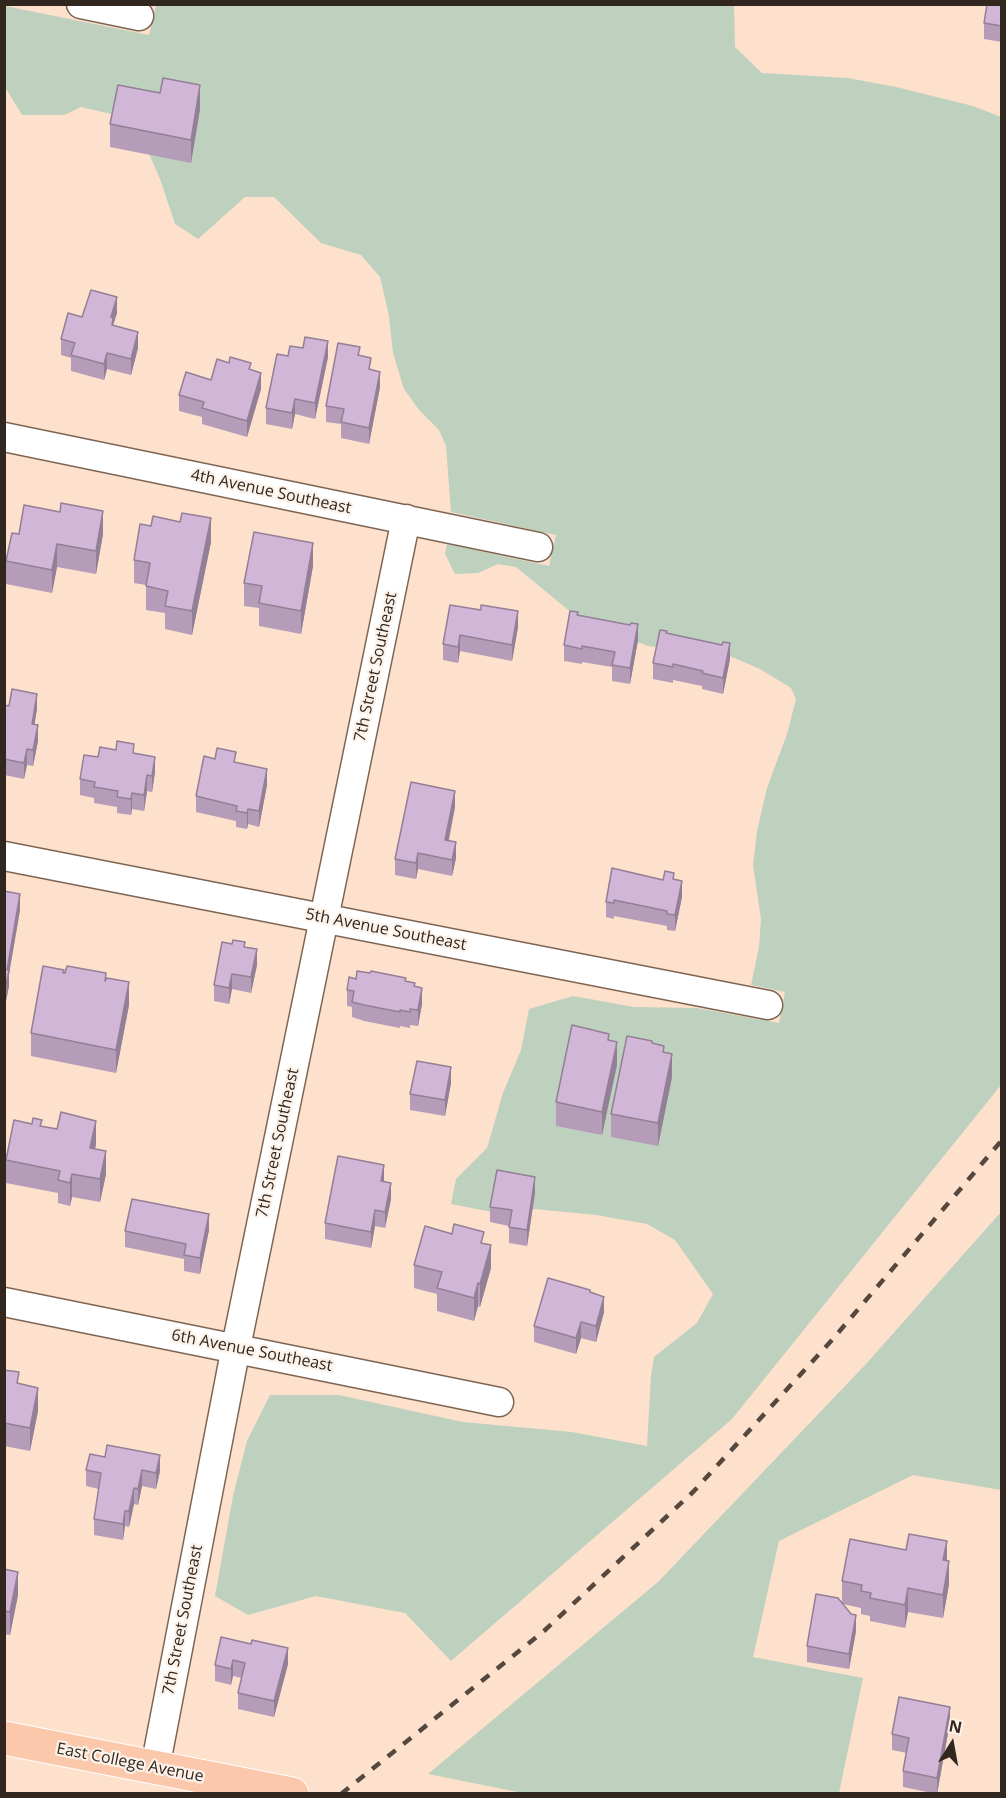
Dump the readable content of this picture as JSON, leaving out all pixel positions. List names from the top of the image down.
{
  "streets": {
    "main road": ["East College Avenue"],
    "street": [
      "4th Avenue Southeast",
      "7th Street Southeast",
      "5th Avenue Southeast",
      "6th Avenue Southeast"
    ]
  },
  "crossings": [
    ["4th Avenue Southeast", "7th Street Southeast"],
    ["7th Street Southeast", "5th Avenue Southeast"],
    ["7th Street Southeast", "6th Avenue Southeast"],
    ["7th Street Southeast", "East College Avenue"]
  ],
  "north": "top"
}
